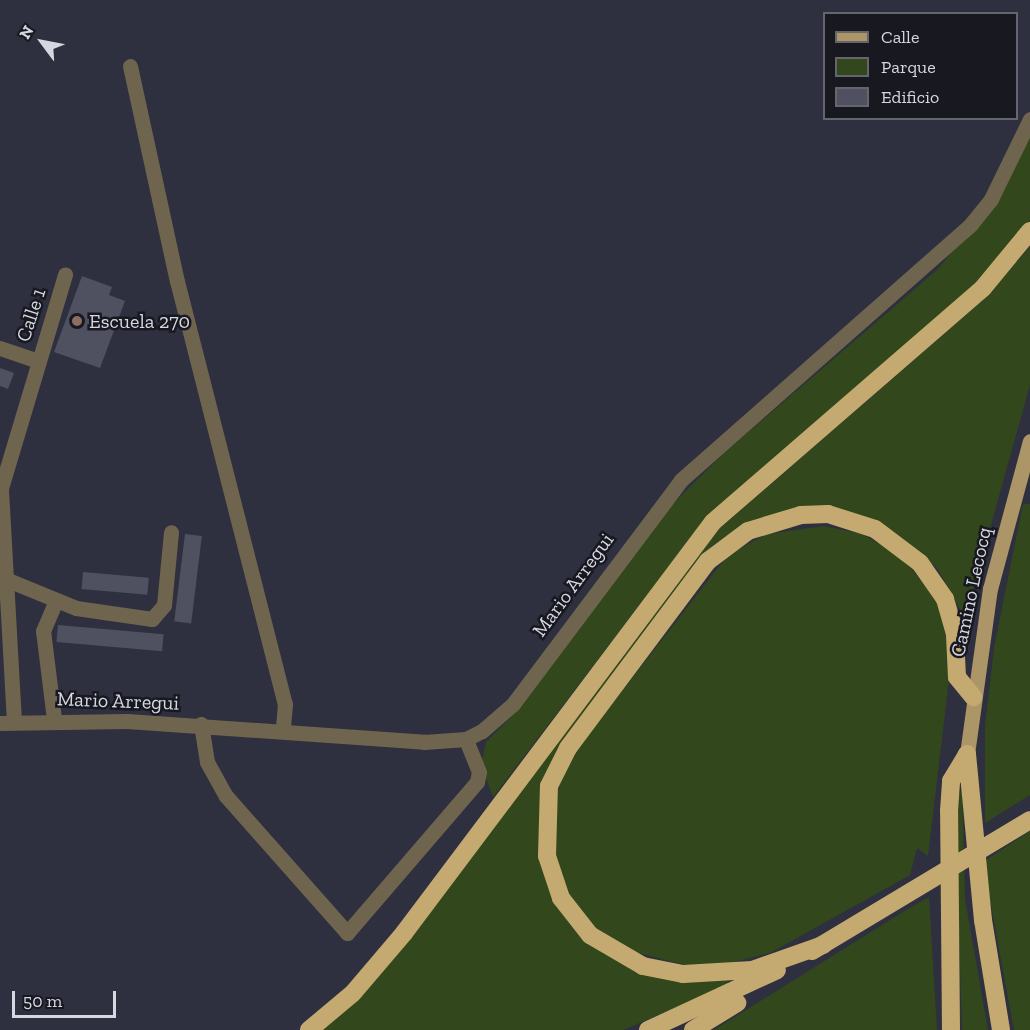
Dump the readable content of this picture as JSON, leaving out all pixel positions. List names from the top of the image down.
{
  "streets": {
    "main road": ["Camino Lecocq"],
    "street": ["Calle 1", "Mario Arregui"]
  },
  "crossings": [
    ["Calle 1", "Mario Arregui"]
  ],
  "places": ["Escuela 270"],
  "legend": ["Calle", "Parque", "Edificio"],
  "scale_bar": "50 m",
  "north": "top left"
}
